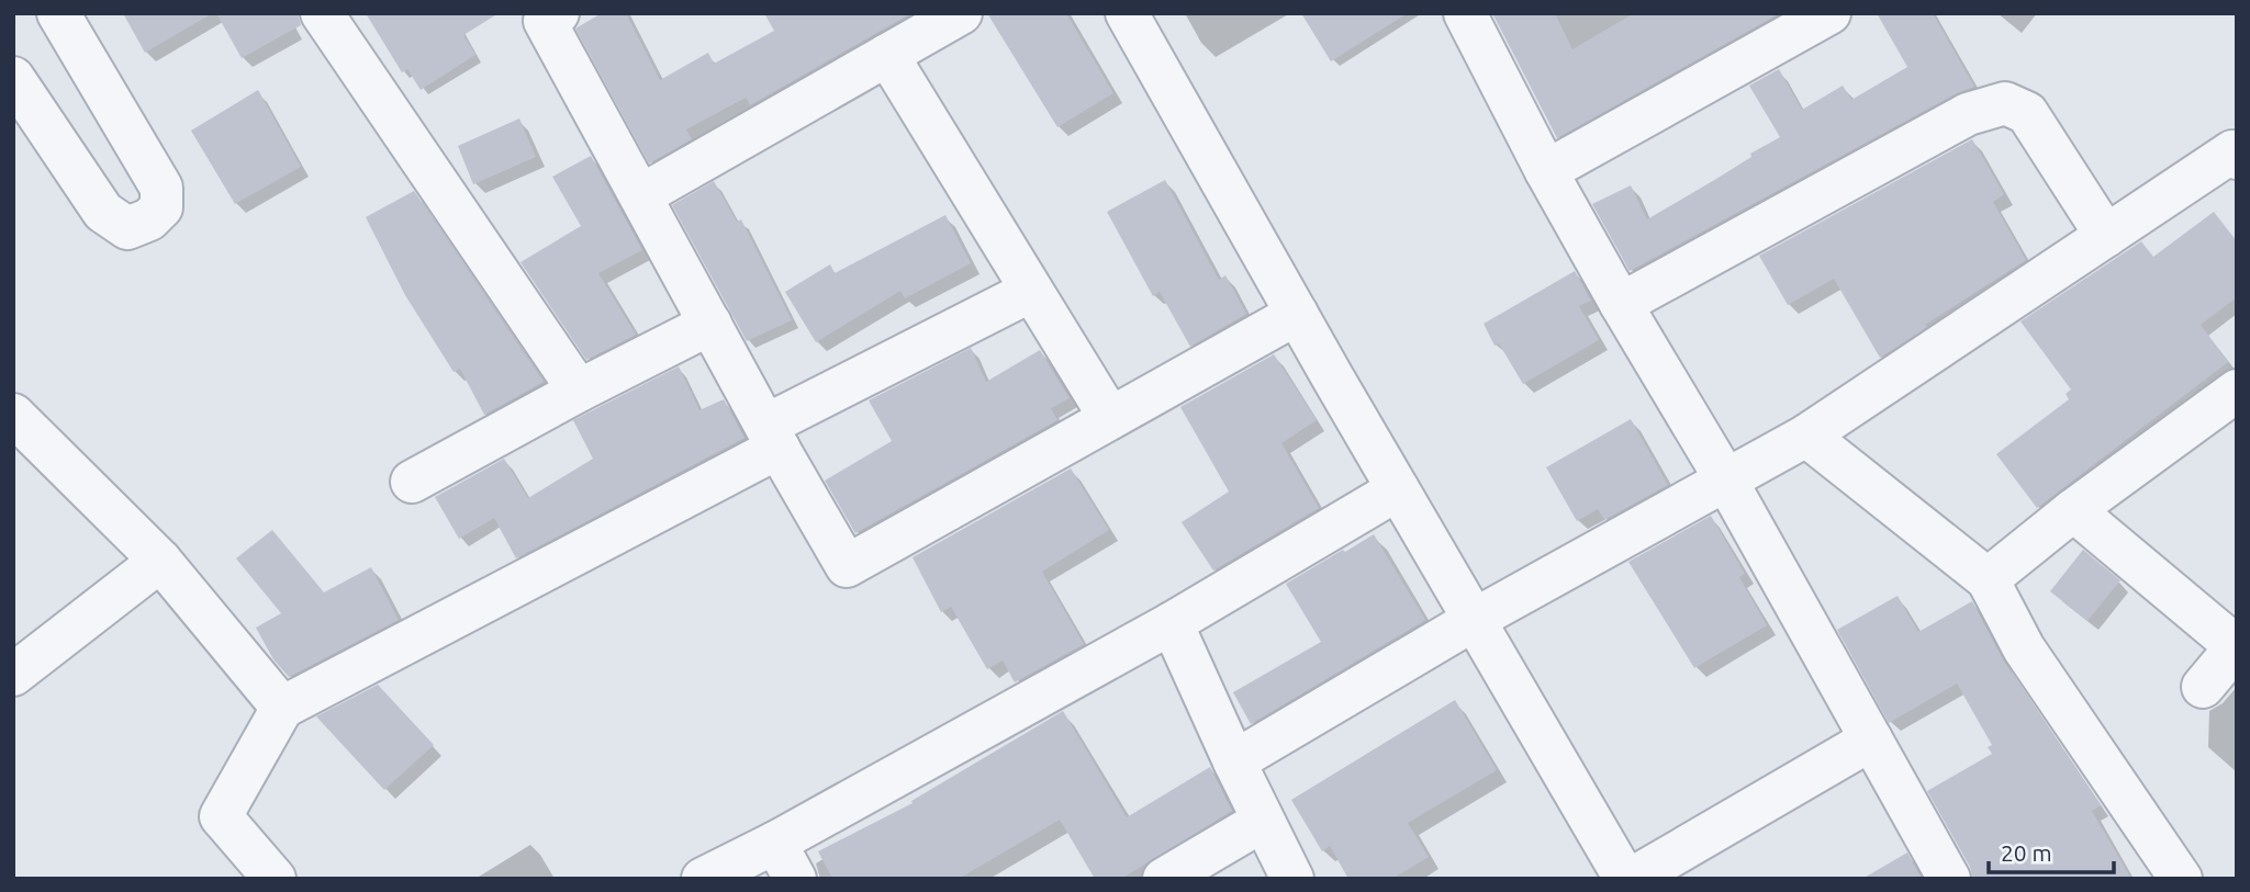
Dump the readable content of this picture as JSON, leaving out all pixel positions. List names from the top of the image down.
{
  "scale_bar": "20 m"
}
